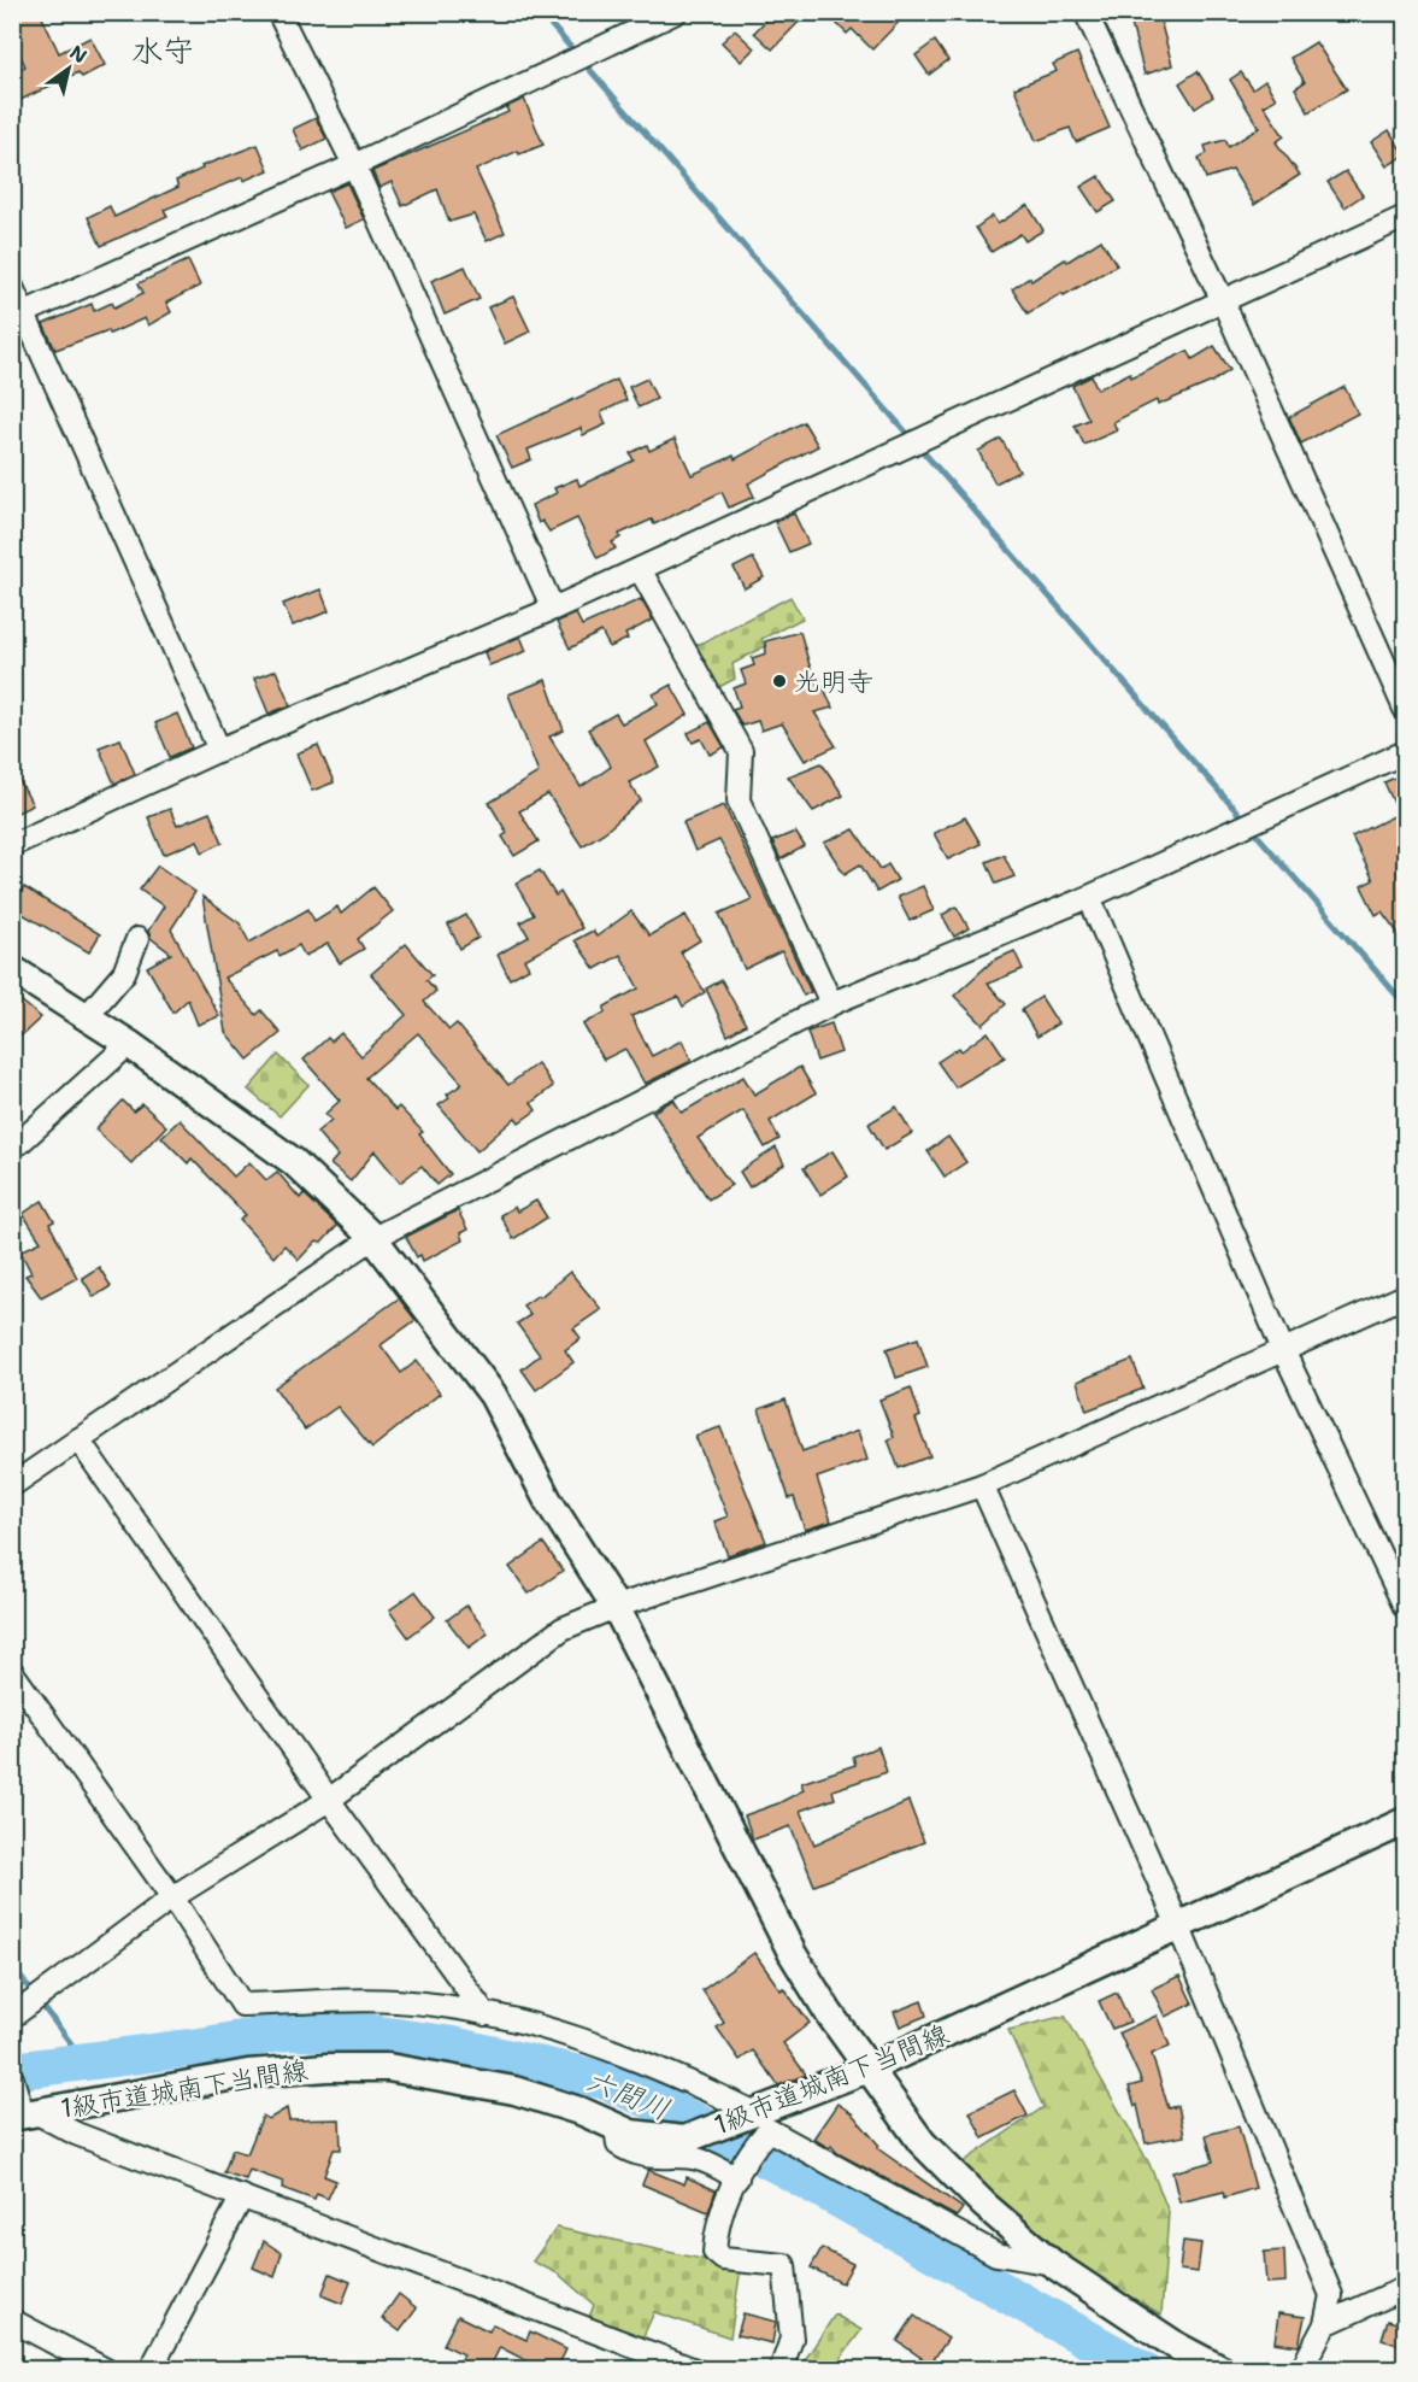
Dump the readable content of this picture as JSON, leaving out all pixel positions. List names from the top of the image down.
{
  "streets": {
    "street": ["1級市道城南下当間線"]
  },
  "districts": ["水守"],
  "water": ["六間川"],
  "places": ["光明寺"],
  "north": "top right"
}
